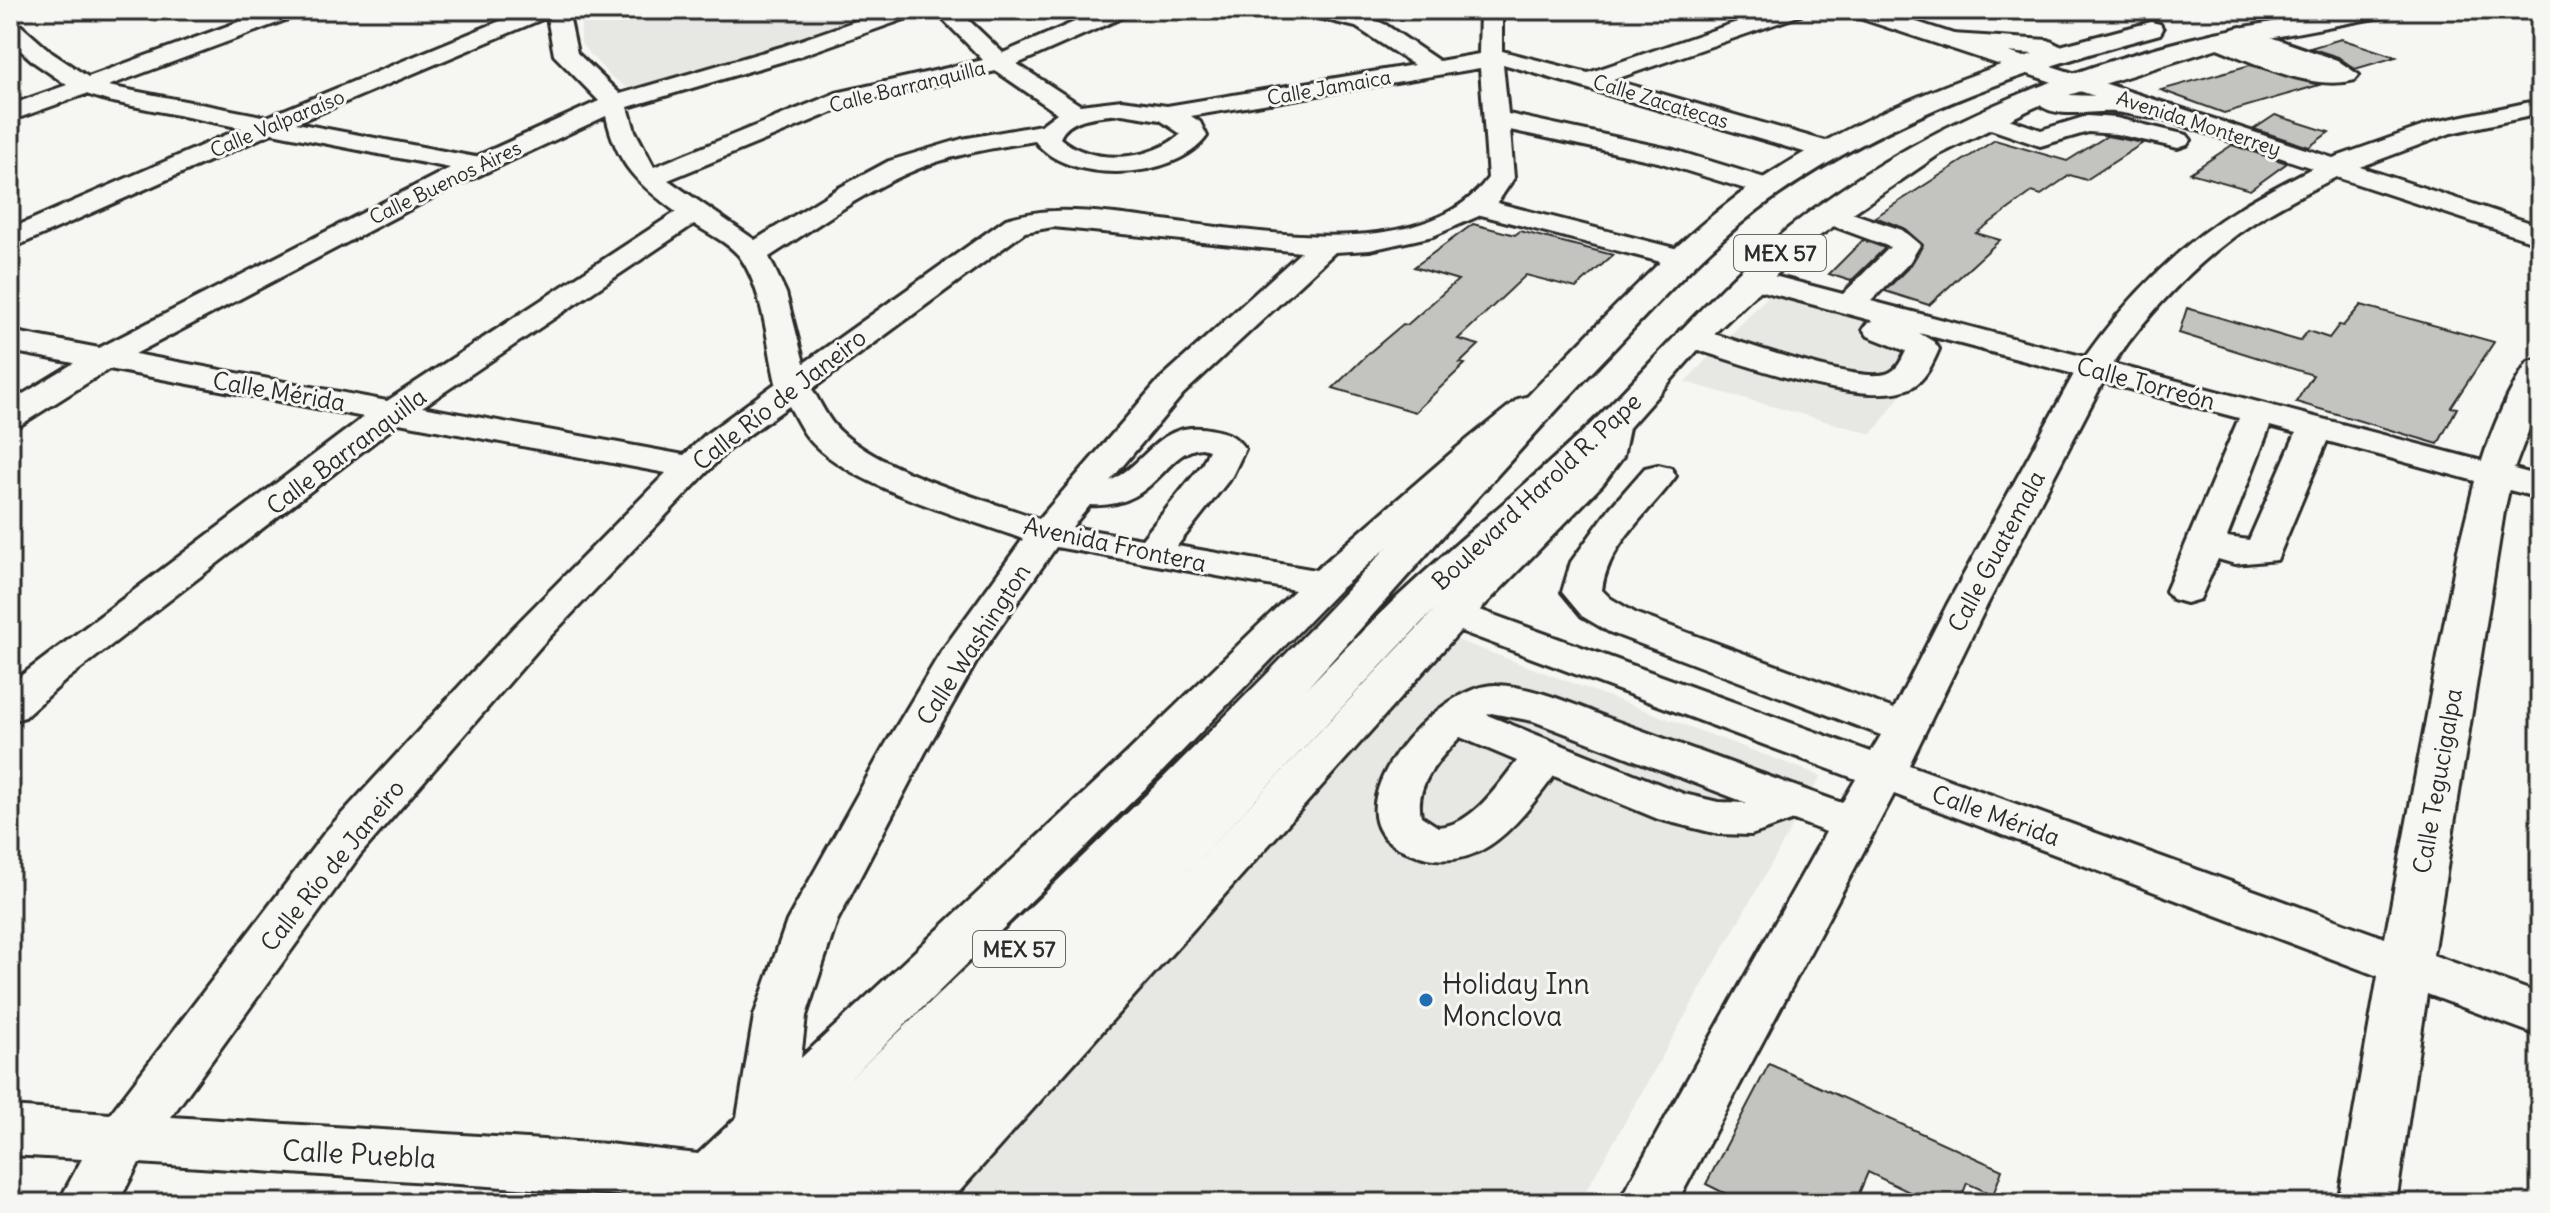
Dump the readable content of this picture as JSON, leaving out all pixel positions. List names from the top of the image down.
{
  "streets": {
    "highway": ["MEX 57", "Boulevard Harold R. Pape"],
    "street": [
      "Calle Barranquilla",
      "Calle Jamaica",
      "Calle Zacatecas",
      "Calle Valparaíso",
      "Avenida Monterrey",
      "Calle Buenos Aires",
      "Calle Torreón",
      "Calle Mérida",
      "Calle Río de Janeiro",
      "Avenida Frontera",
      "Calle Guatemala",
      "Calle Washington",
      "Calle Tegucigalpa",
      "Calle Puebla"
    ]
  },
  "crossings": [
    ["Calle Barranquilla", "Calle Mérida"],
    ["Calle Barranquilla", "Avenida Frontera"],
    ["Calle Jamaica", "Calle Zacatecas"],
    ["Calle Jamaica", "Calle Río de Janeiro"],
    ["Calle Zacatecas", "Calle Río de Janeiro"],
    ["Calle Zacatecas", "Boulevard Harold R. Pape"],
    ["Avenida Monterrey", "Boulevard Harold R. Pape"],
    ["Avenida Monterrey", "Calle Guatemala"],
    ["Calle Buenos Aires", "Calle Mérida"],
    ["Calle Buenos Aires", "Avenida Frontera"],
    ["Calle Torreón", "Boulevard Harold R. Pape"],
    ["Calle Torreón", "Calle Guatemala"],
    ["Calle Torreón", "Calle Tegucigalpa"],
    ["Calle Mérida", "Calle Río de Janeiro"],
    ["Calle Mérida", "Calle Guatemala"],
    ["Calle Mérida", "Calle Tegucigalpa"],
    ["Calle Río de Janeiro", "Avenida Frontera"],
    ["Calle Río de Janeiro", "Calle Washington"],
    ["Calle Río de Janeiro", "Calle Puebla"],
    ["Avenida Frontera", "Calle Washington"]
  ],
  "places": ["Holiday Inn Monclova"]
}
